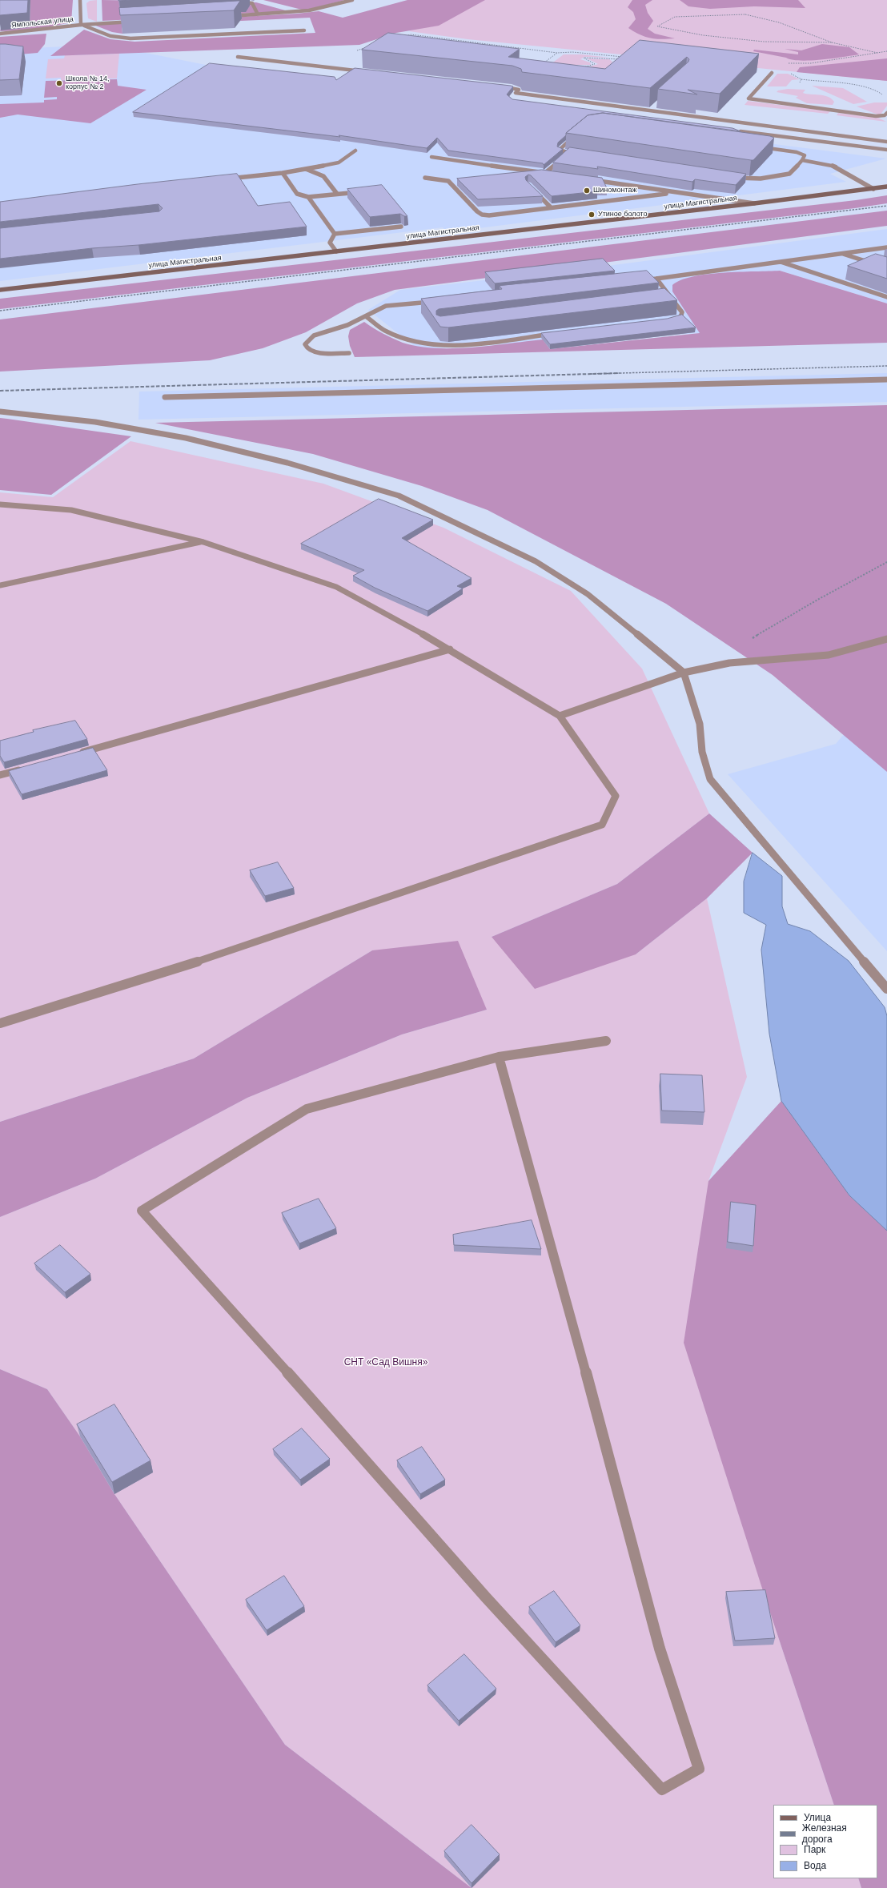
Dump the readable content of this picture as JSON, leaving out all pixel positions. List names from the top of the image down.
{
  "streets": {
    "main road": ["улица Магистральная"],
    "street": ["Ямпольская улица"]
  },
  "parks": ["СНТ «Сад Вишня»"],
  "places": ["Школа № 14, корпус № 2", "Шиномонтаж", "Утиное болото"],
  "legend": [
    "Улица",
    "Железная дорога",
    "Парк",
    "Вода"
  ]
}
